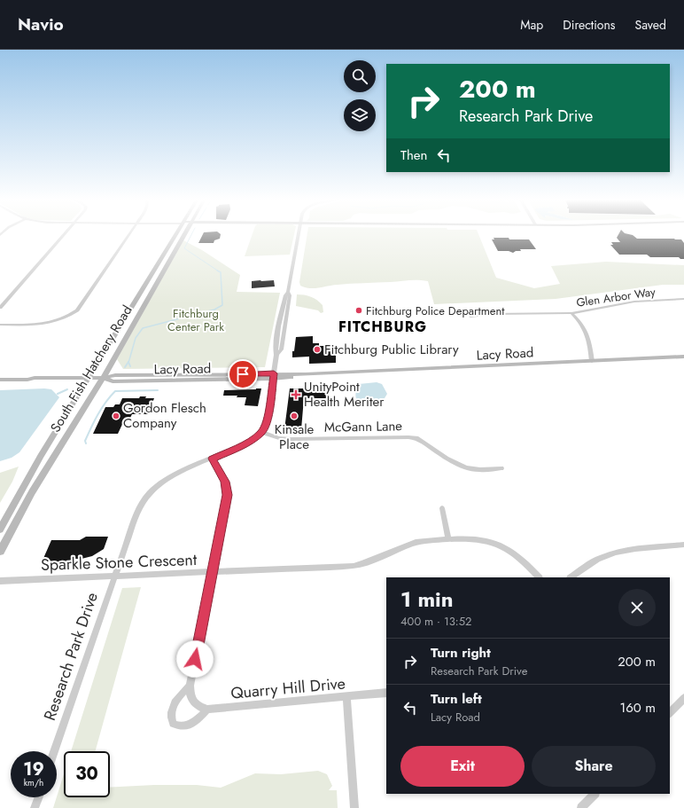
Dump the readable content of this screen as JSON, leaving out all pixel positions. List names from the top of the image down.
{
  "streets": {
    "main road": ["Lacy Road", "South Fish Hatchery Road"],
    "street": [
      "Glen Arbor Way",
      "McGann Lane",
      "Sparkle Stone Crescent",
      "Research Park Drive",
      "Quarry Hill Drive"
    ]
  },
  "crossings": [
    ["Glen Arbor Way", "Lacy Road"],
    ["Lacy Road", "South Fish Hatchery Road"],
    ["McGann Lane", "Research Park Drive"],
    ["Sparkle Stone Crescent", "Research Park Drive"]
  ],
  "districts": ["FITCHBURG"],
  "parks": ["Fitchburg Center Park"],
  "places": {
    "other": [
      "Fitchburg Police Department",
      "Fitchburg Public Library",
      "Gordon Flesch Company",
      "Kinsale Place"
    ],
    "health": ["UnityPoint Health Meriter"]
  },
  "page": {
    "header": "Navio",
    "nav": ["Map", "Directions", "Saved"],
    "turn": ["200 m", "Research Park Drive"],
    "then": "Then",
    "heading": ["1 min", "400 m · 13:52"],
    "list": [
      {
        "name": "Turn right",
        "note": "Research Park Drive",
        "value": "200 m"
      },
      {
        "name": "Turn left",
        "note": "Lacy Road",
        "value": "160 m"
      }
    ],
    "buttons": ["Exit", "Share"],
    "speed": "19 km/h",
    "limit": "30"
  }
}
